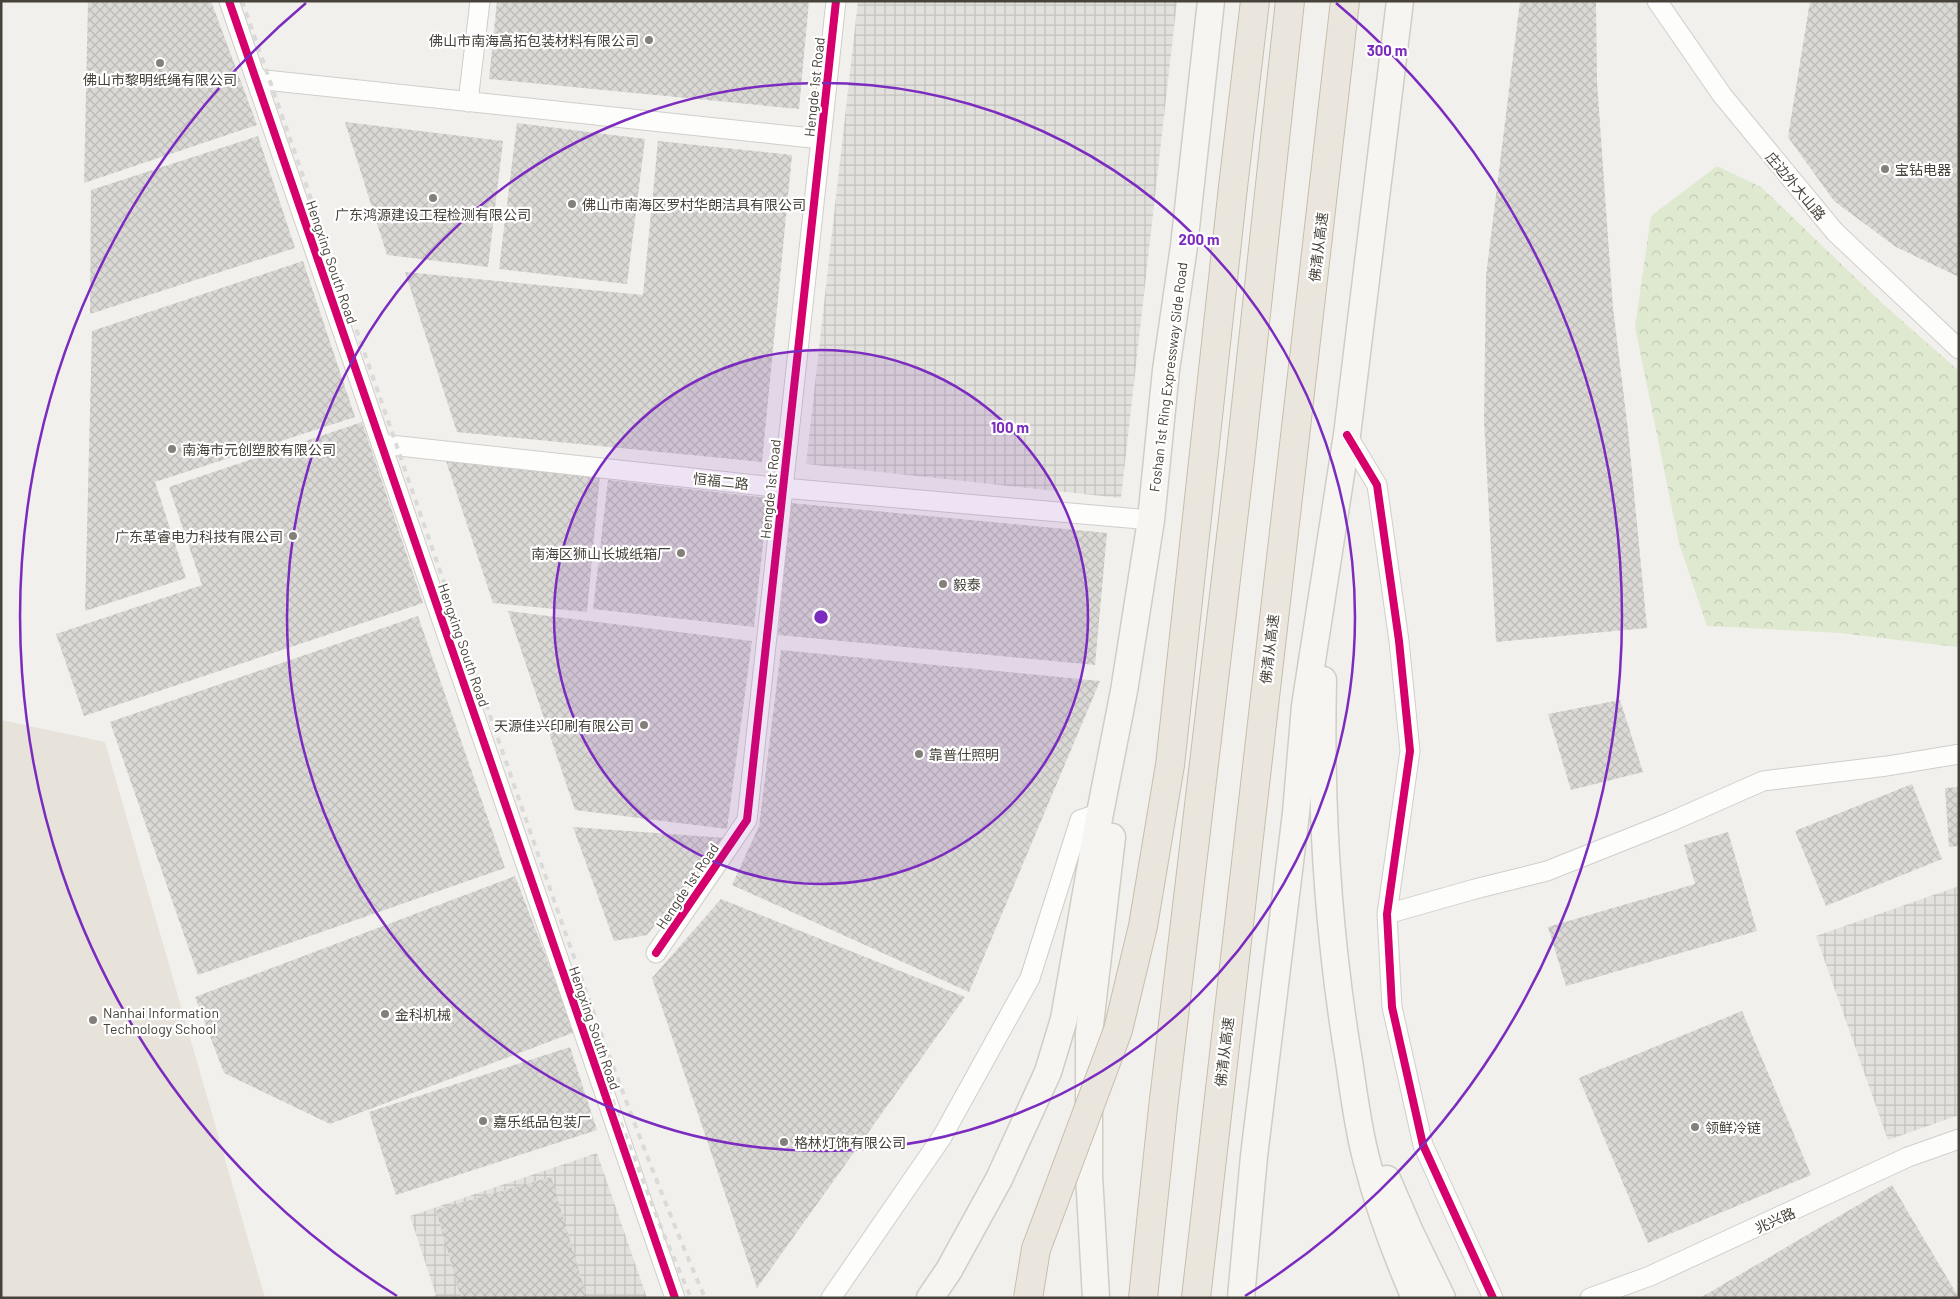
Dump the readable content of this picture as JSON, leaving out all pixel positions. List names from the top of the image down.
{
  "streets": {
    "highway": ["佛清从高速"],
    "main road": ["Foshan 1st Ring Expressway Side Road"],
    "street": [
      "Hengde 1st Road",
      "庄边外大山路",
      "Hengxing South Road",
      "恒福二路",
      "兆兴路"
    ]
  },
  "crossings": [
    ["Hengde 1st Road", "恒福二路"],
    ["Hengxing South Road", "恒福二路"],
    ["Foshan 1st Ring Expressway Side Road", "恒福二路"]
  ],
  "places": [
    "佛山市南海高拓包装材料有限公司",
    "佛山市黎明纸绳有限公司",
    "宝钻电器",
    "广东鸿源建设工程检测有限公司",
    "佛山市南海区罗村华朗洁具有限公司",
    "南海市元创塑胶有限公司",
    "广东革睿电力科技有限公司",
    "南海区狮山长城纸箱厂",
    "毅泰",
    "天源佳兴印刷有限公司",
    "靠普仕照明",
    "金科机械",
    "Nanhai Information Technology School",
    "嘉乐纸品包装厂",
    "领鲜冷链",
    "格林灯饰有限公司"
  ],
  "rings": ["300 m", "200 m", "100 m"]
}
